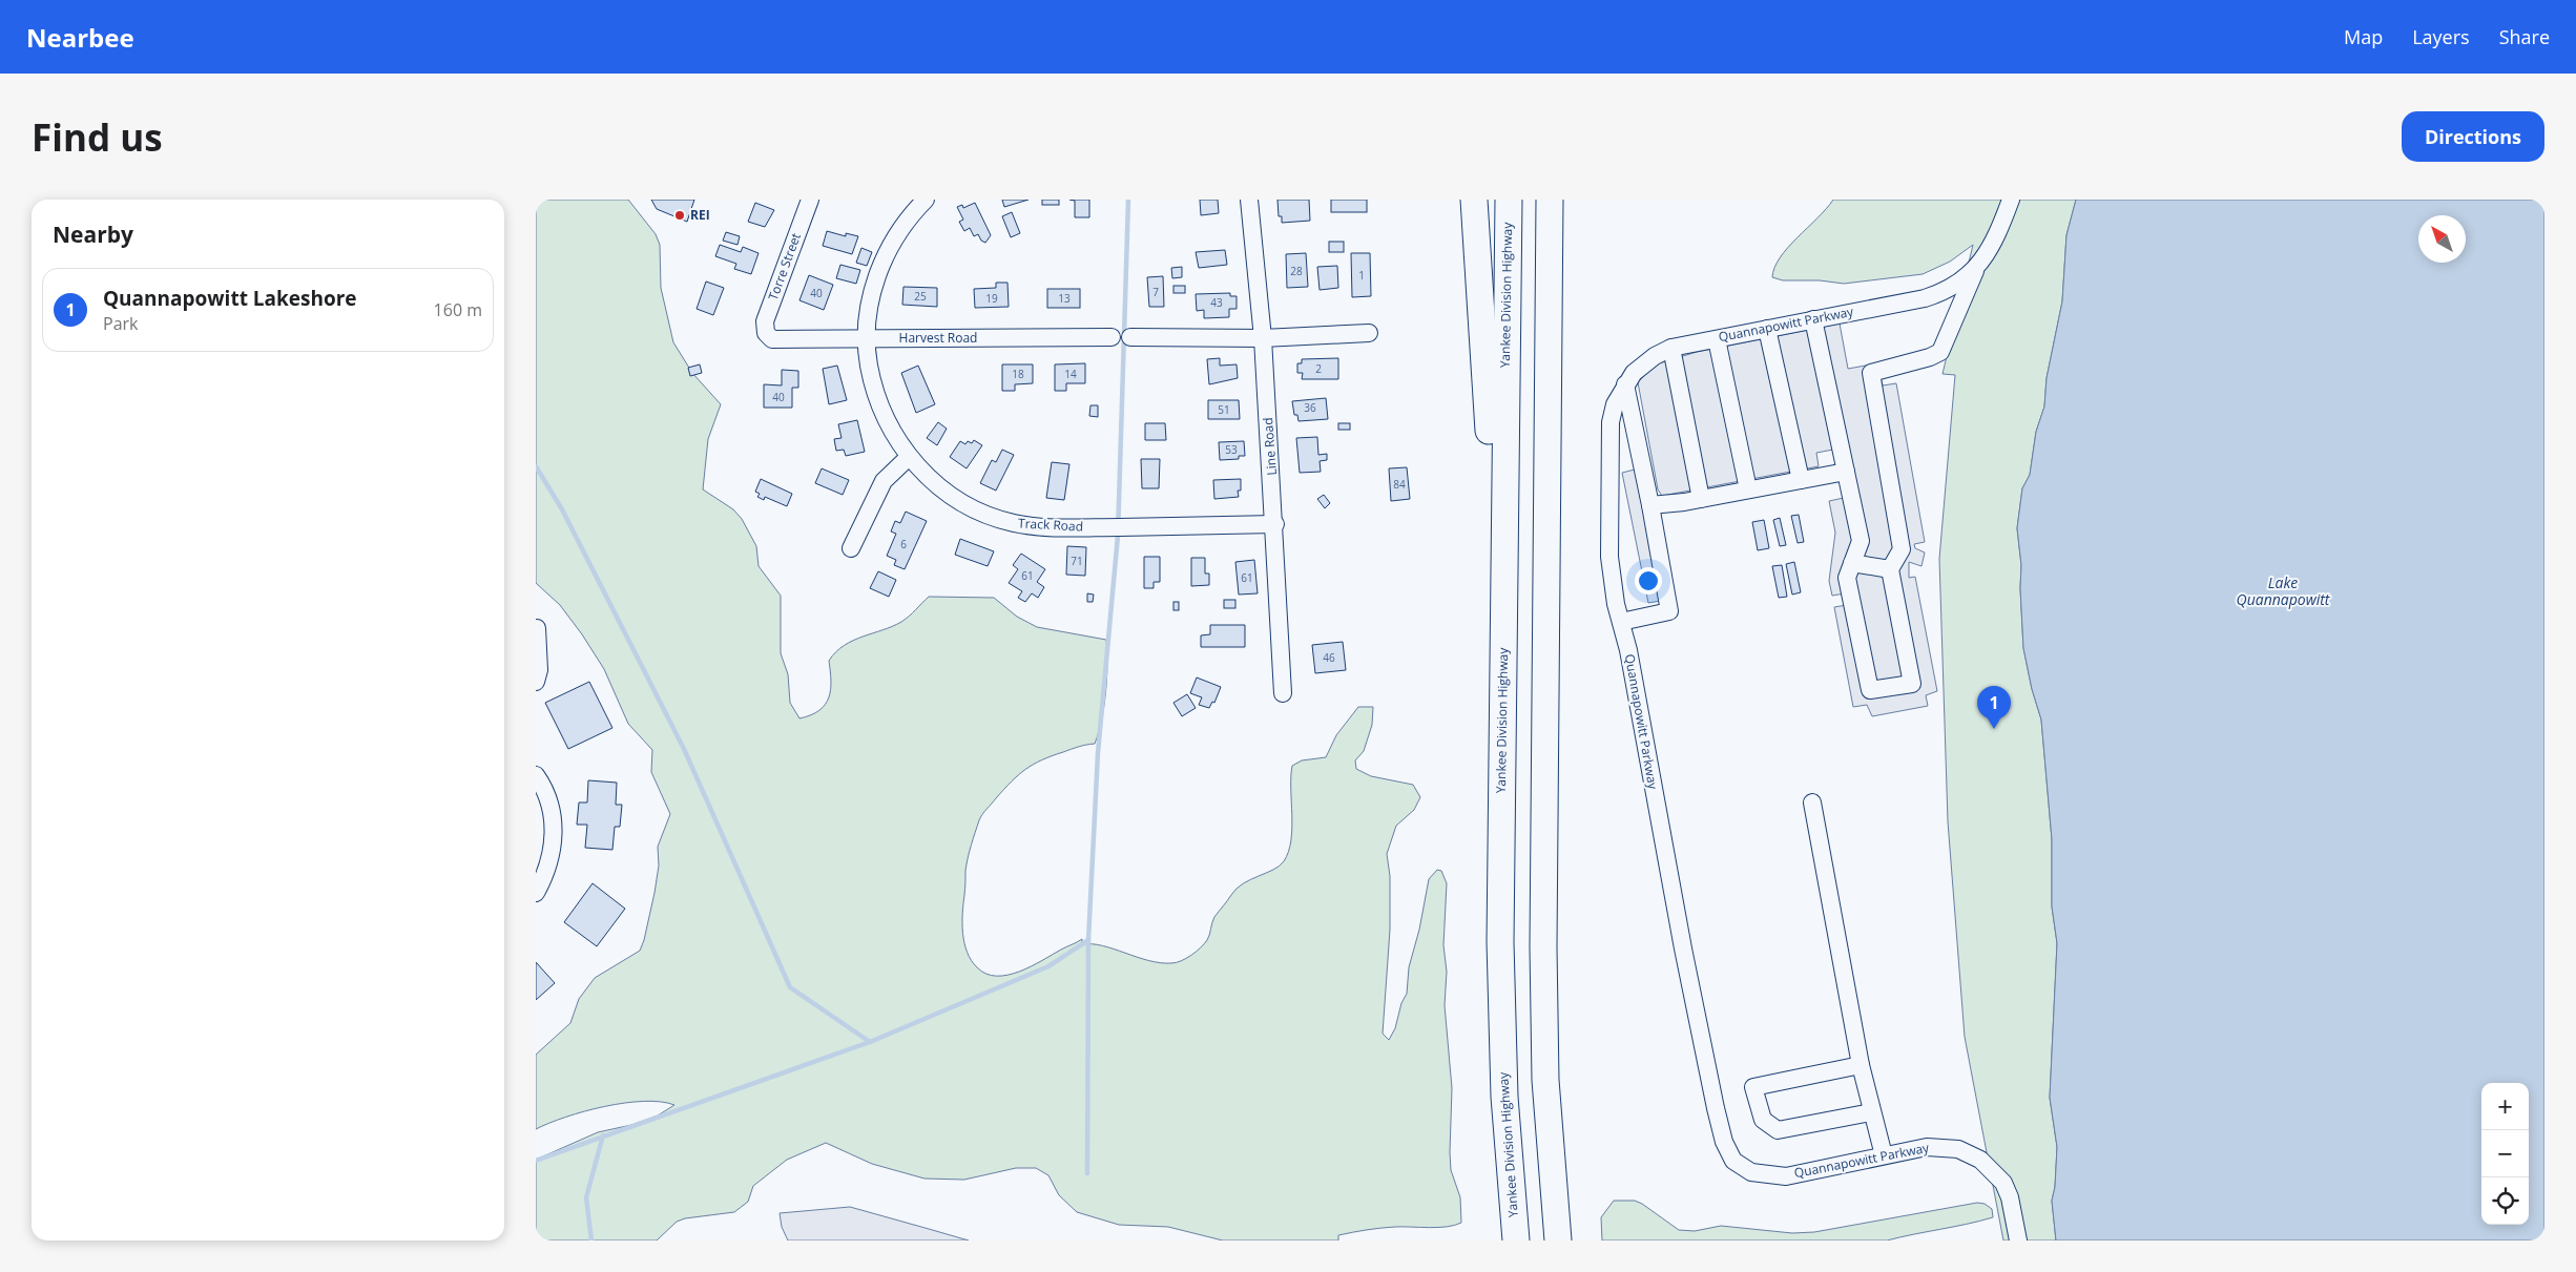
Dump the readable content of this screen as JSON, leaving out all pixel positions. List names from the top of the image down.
{
  "streets": {
    "highway": ["Yankee Division Highway"],
    "street": [
      "Torre Street",
      "Quannapowitt Parkway",
      "Harvest Road",
      "Line Road",
      "Track Road"
    ]
  },
  "crossings": [
    ["Torre Street", "Harvest Road"],
    ["Harvest Road", "Track Road"],
    ["Line Road", "Track Road"]
  ],
  "water": ["Lake Quannapowitt"],
  "places": ["REI"],
  "house_numbers": [
    "28",
    "1",
    "7",
    "40",
    "25",
    "19",
    "13",
    "43",
    "2",
    "18",
    "14",
    "40",
    "36",
    "51",
    "53",
    "84",
    "6",
    "71",
    "61",
    "61",
    "46"
  ],
  "north": "top left",
  "page": {
    "header": "Nearbee",
    "nav": ["Map", "Layers", "Share"],
    "buttons": "Directions",
    "title": "Find us",
    "heading": "Nearby",
    "list": [
      {
        "mark": "1",
        "name": "Quannapowitt Lakeshore",
        "note": "Park",
        "value": "160 m"
      }
    ],
    "pins": "1",
    "map_buttons": ["+", "−"]
  }
}
